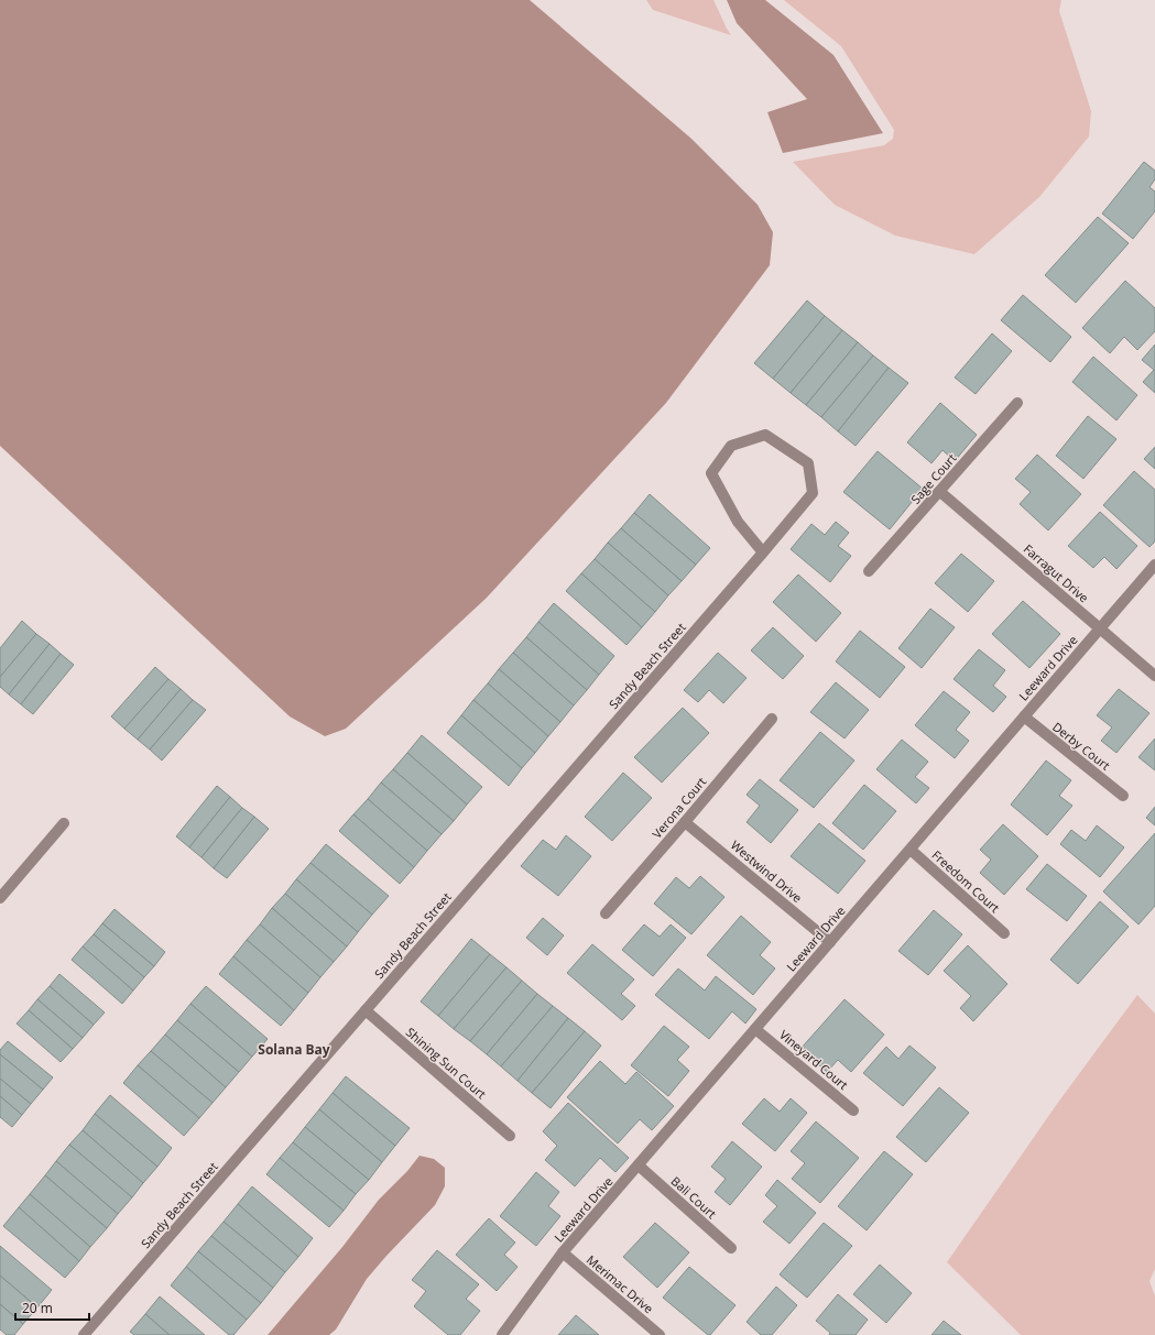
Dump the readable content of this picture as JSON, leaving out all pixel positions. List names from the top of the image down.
{
  "streets": {
    "street": [
      "Sage Court",
      "Farragut Drive",
      "Sandy Beach Street",
      "Leeward Drive",
      "Derby Court",
      "Verona Court",
      "Westwind Drive",
      "Freedom Court",
      "Vineyard Court",
      "Shining Sun Court",
      "Bali Court",
      "Merimac Drive"
    ]
  },
  "crossings": [
    ["Sage Court", "Farragut Drive"],
    ["Farragut Drive", "Leeward Drive"],
    ["Sandy Beach Street", "Shining Sun Court"],
    ["Leeward Drive", "Derby Court"],
    ["Leeward Drive", "Westwind Drive"],
    ["Leeward Drive", "Freedom Court"],
    ["Leeward Drive", "Vineyard Court"],
    ["Leeward Drive", "Bali Court"],
    ["Leeward Drive", "Merimac Drive"],
    ["Verona Court", "Westwind Drive"]
  ],
  "districts": ["Solana Bay"],
  "scale_bar": "20 m"
}
